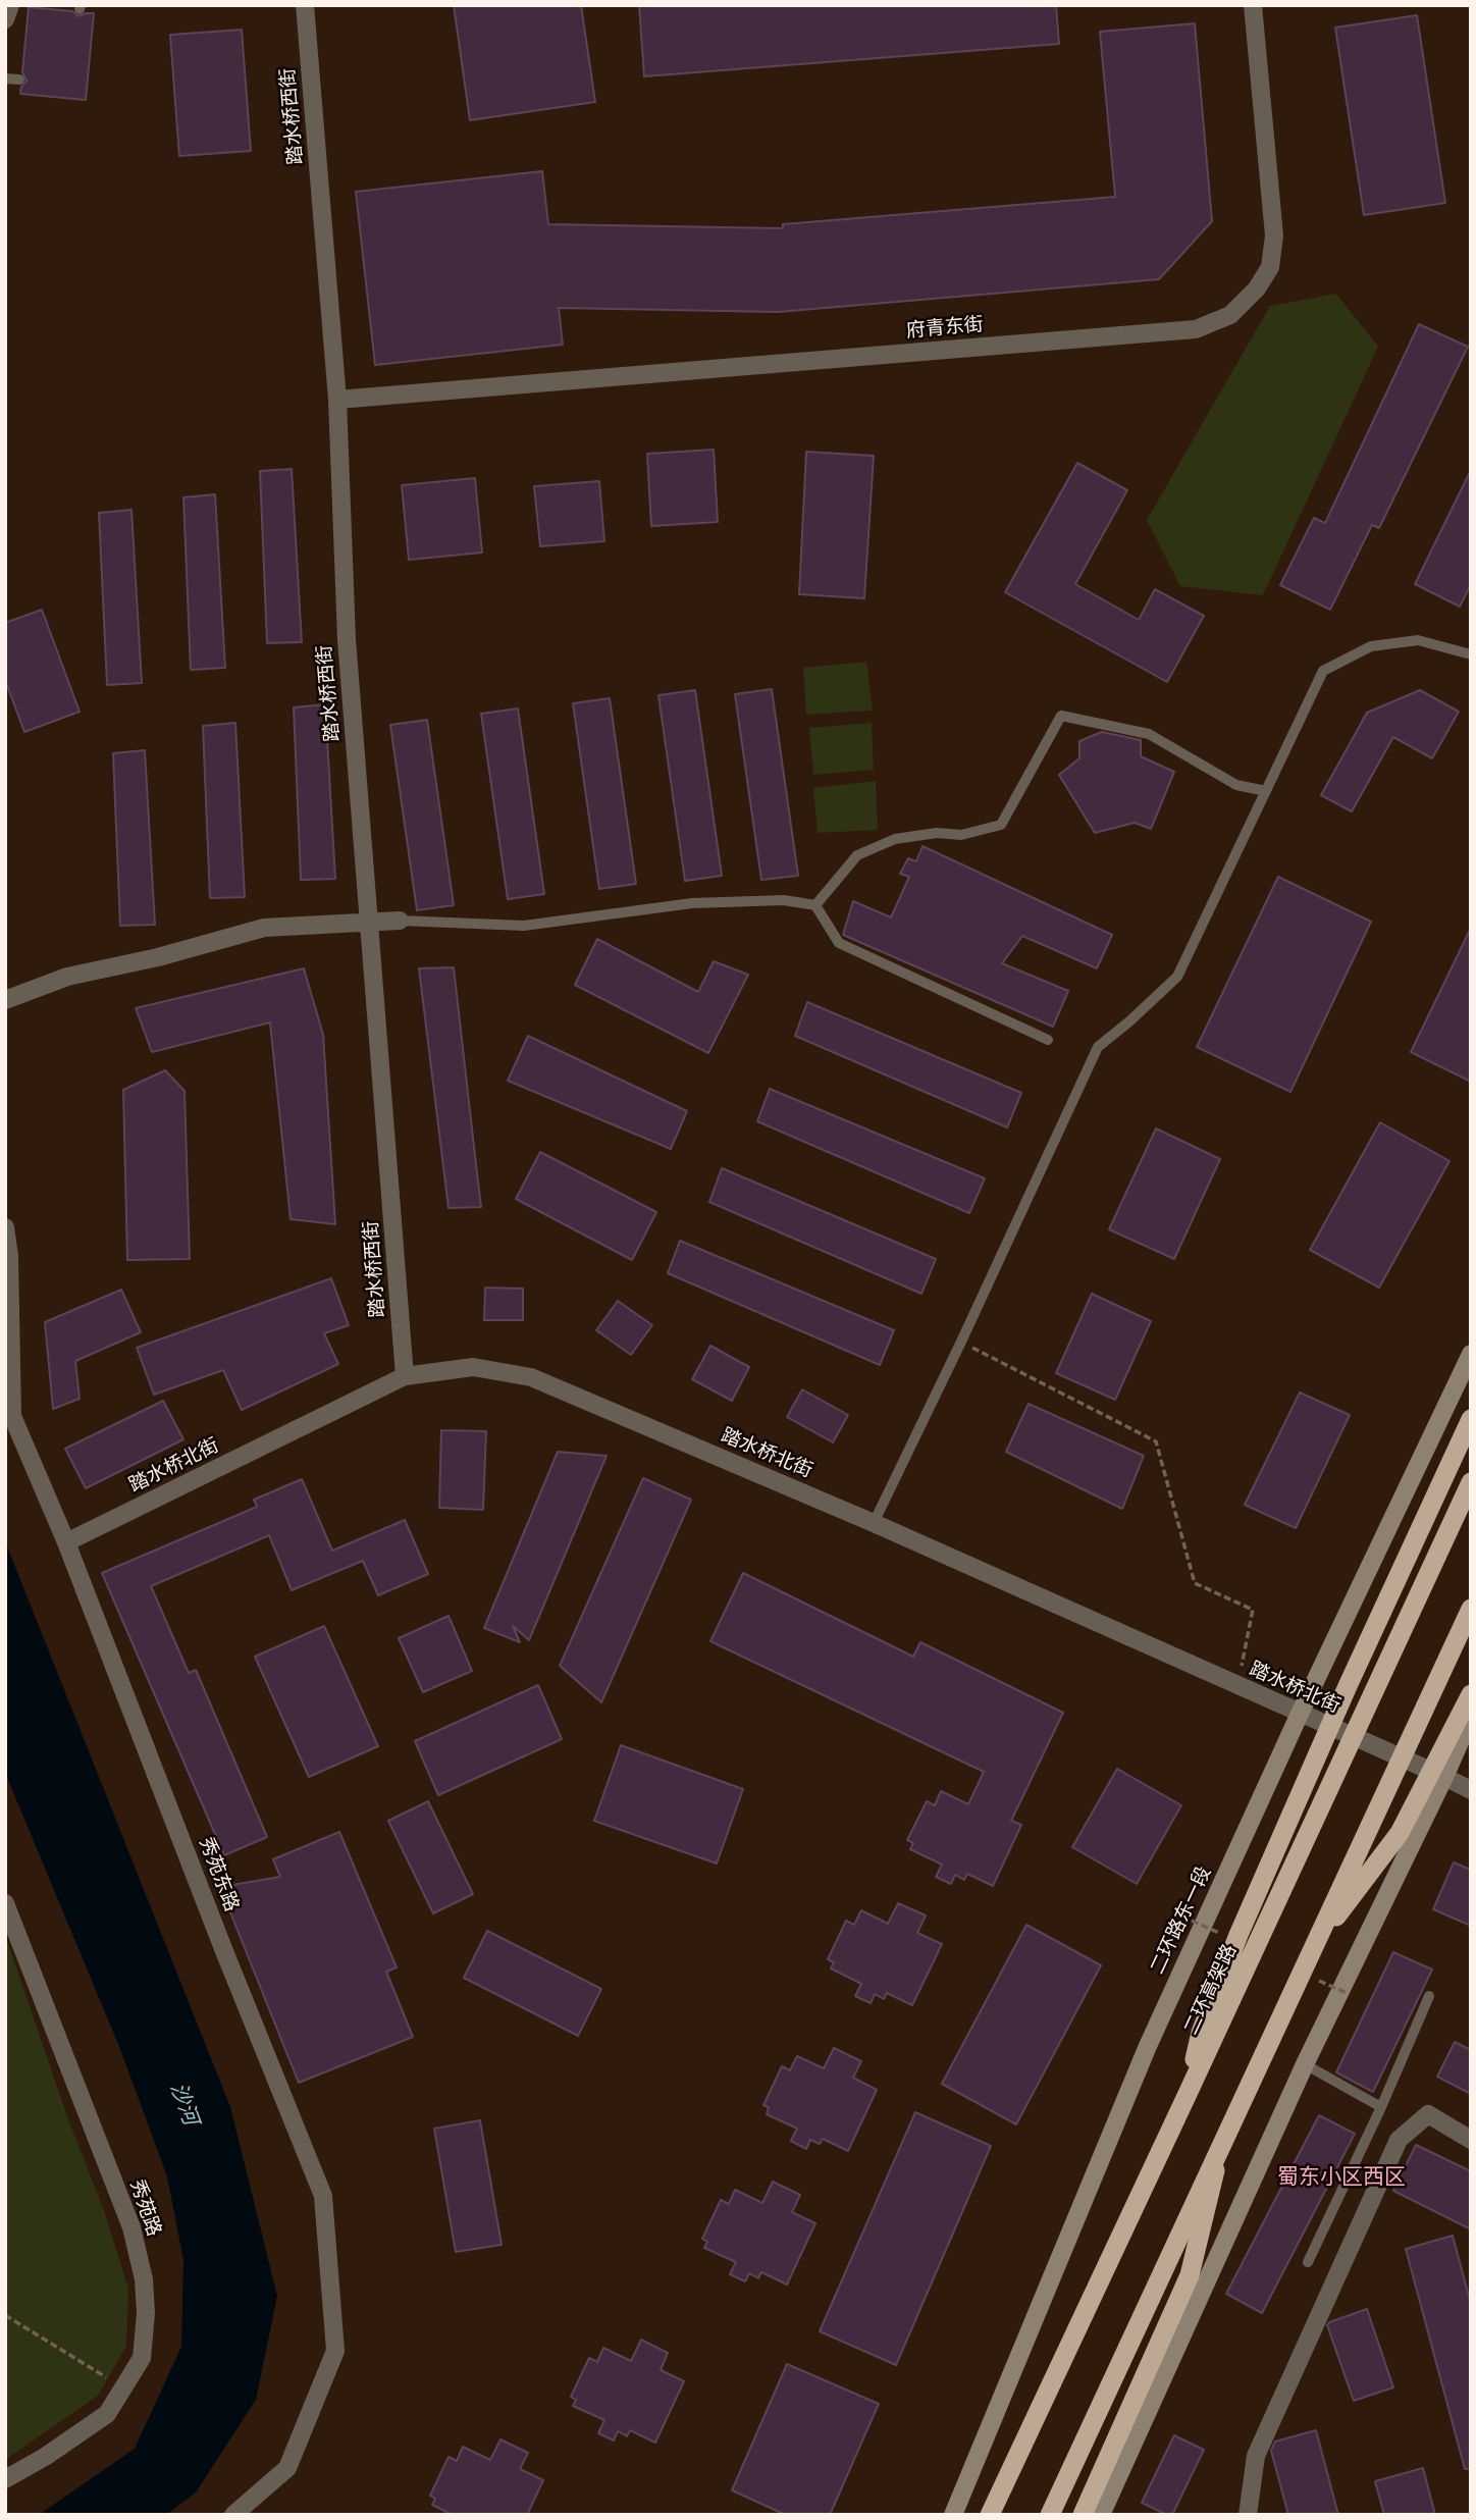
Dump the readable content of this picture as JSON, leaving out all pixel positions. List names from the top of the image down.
{
  "streets": {
    "highway": ["二环高架路"],
    "main road": ["二环路东一段"],
    "street": [
      "踏水桥西街",
      "府青东街",
      "踏水桥北街",
      "秀苑东路",
      "秀苑路"
    ]
  },
  "crossings": [
    ["踏水桥西街", "府青东街"],
    ["踏水桥西街", "踏水桥北街"],
    ["踏水桥北街", "秀苑东路"],
    ["踏水桥北街", "二环路东一段"]
  ],
  "districts": ["蜀东小区西区"],
  "water": ["沙河"]
}
